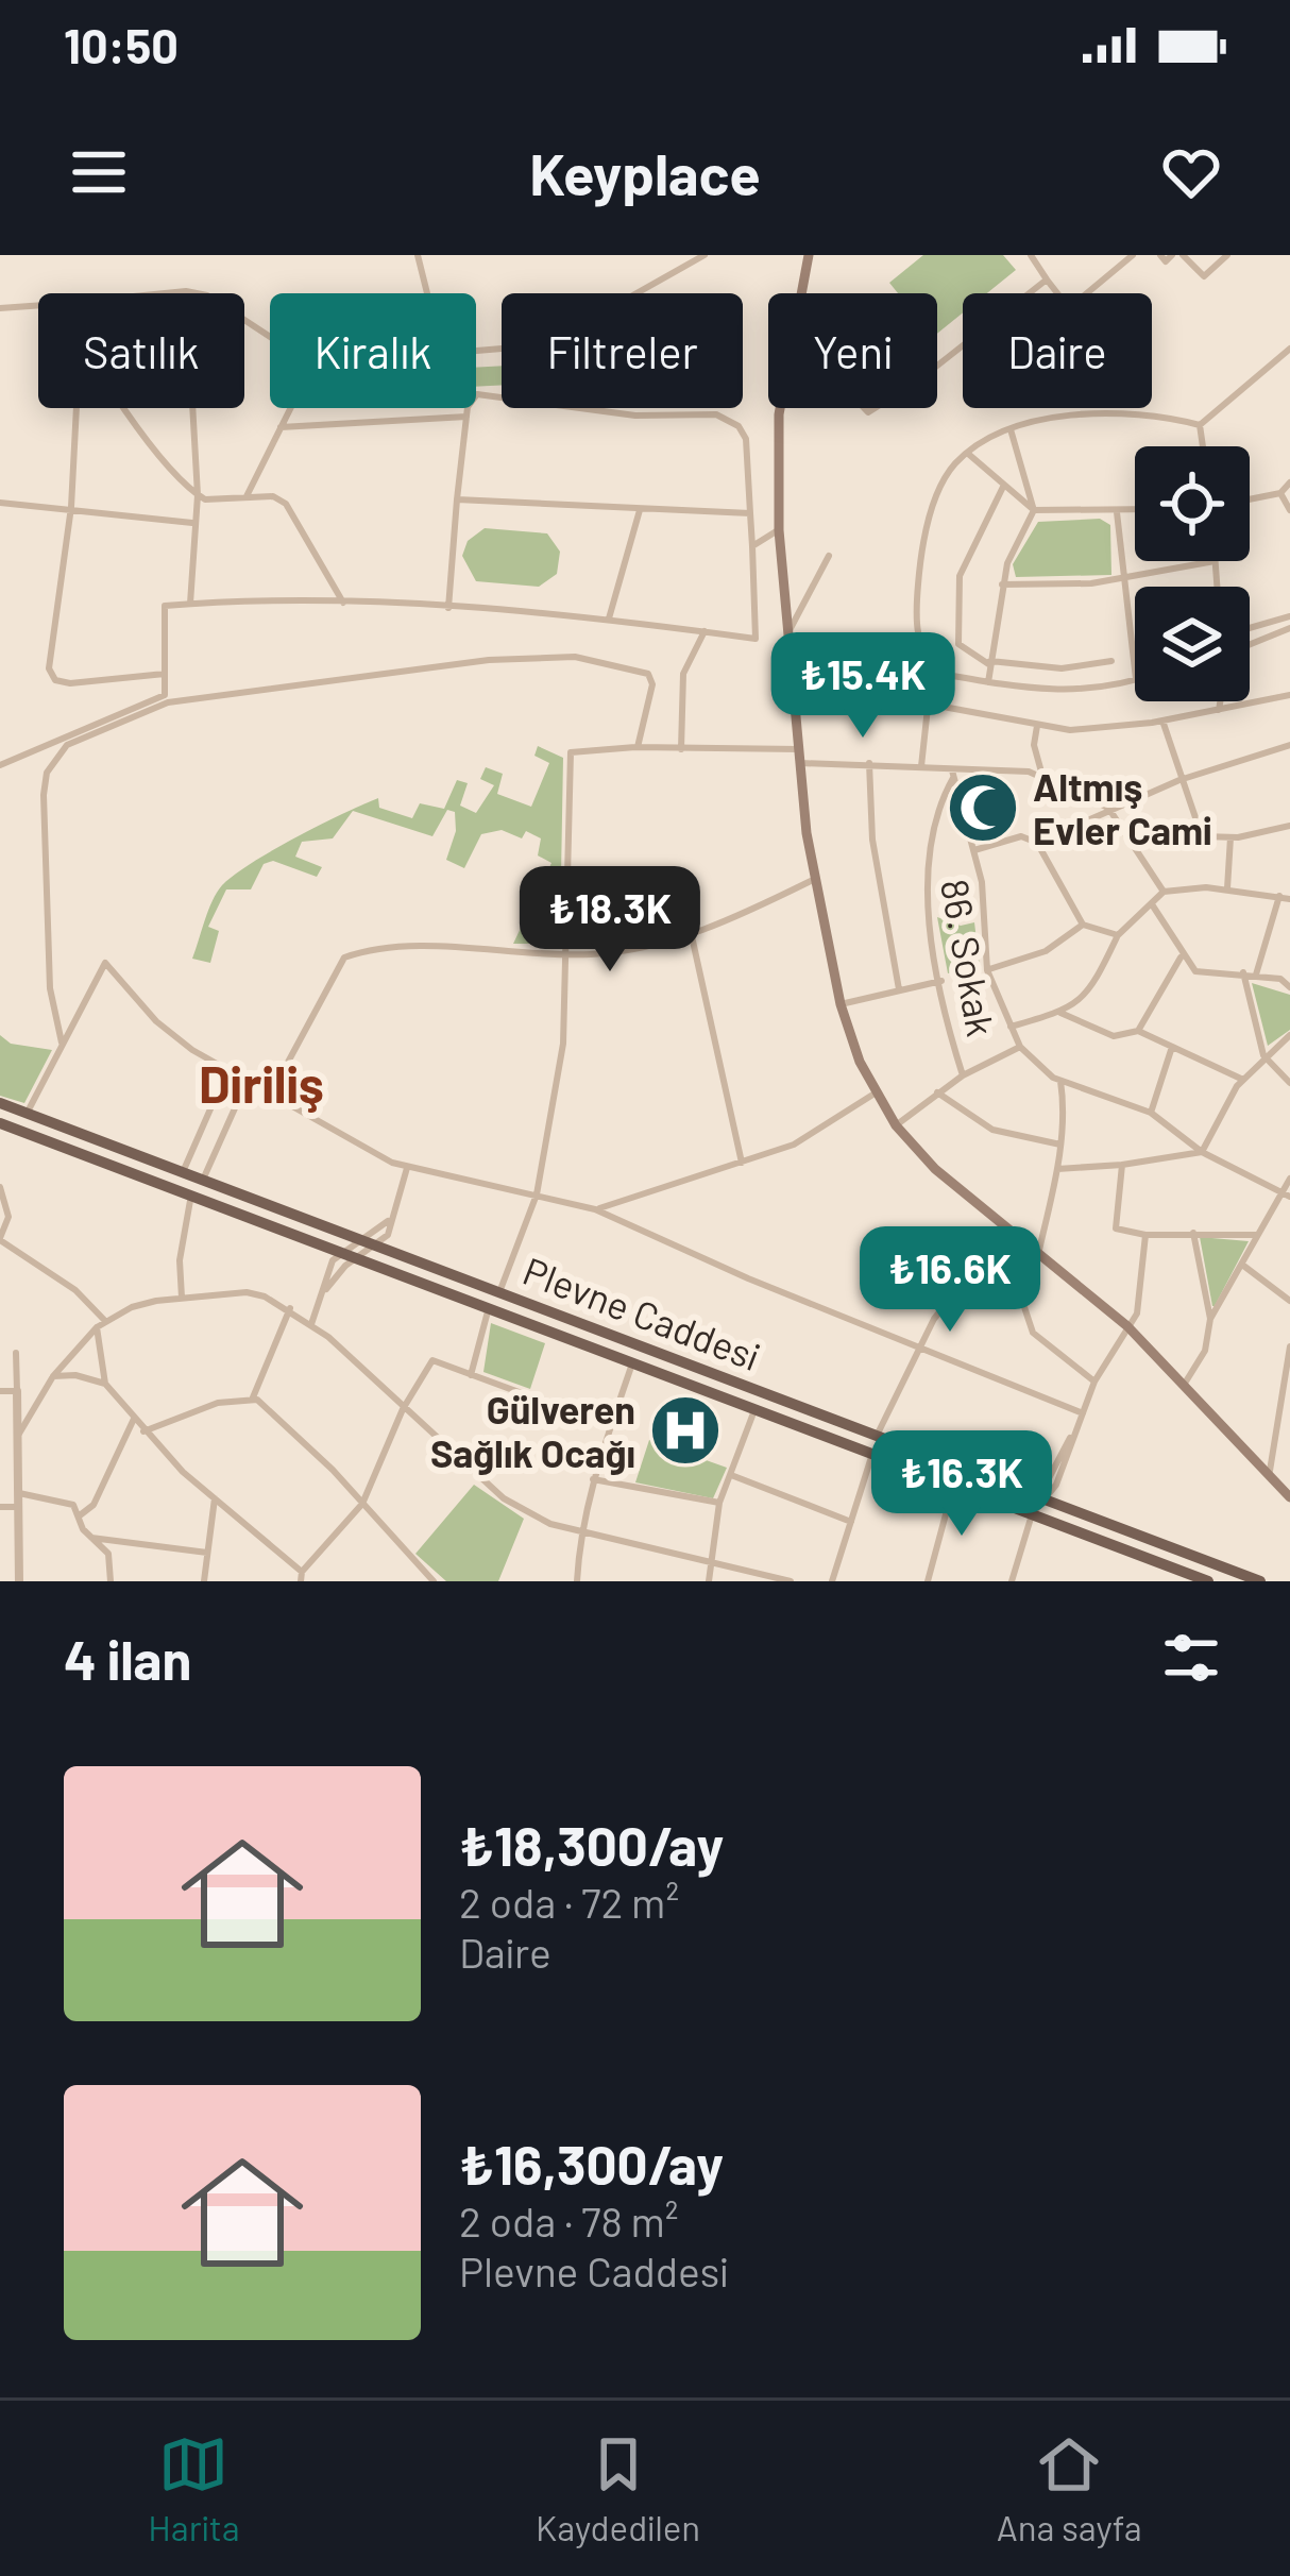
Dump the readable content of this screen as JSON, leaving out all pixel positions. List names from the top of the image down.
{
  "streets": {
    "main road": ["Plevne Caddesi"],
    "street": ["86. Sokak"]
  },
  "districts": ["Diriliş"],
  "places": {
    "mosque": ["Altmış Evler Cami"],
    "hospital": ["Gülveren Sağlık Ocağı"]
  },
  "page": {
    "status": "10:50",
    "header": "Keyplace",
    "chip": [
      "Satılık",
      "Kiralık",
      "Filtreler",
      "Yeni",
      "Daire"
    ],
    "price": [
      "₺15.4K",
      "₺18.3K",
      "₺16.6K",
      "₺16.3K"
    ],
    "heading": "4 ilan",
    "list": [
      {
        "name": "₺18,300/ay",
        "note": "2 oda · 72 m² · Daire"
      },
      {
        "name": "₺16,300/ay",
        "note": "2 oda · 78 m² · Plevne Caddesi"
      }
    ],
    "tabs": ["Harita", "Kaydedilen", "Ana sayfa"]
  }
}
